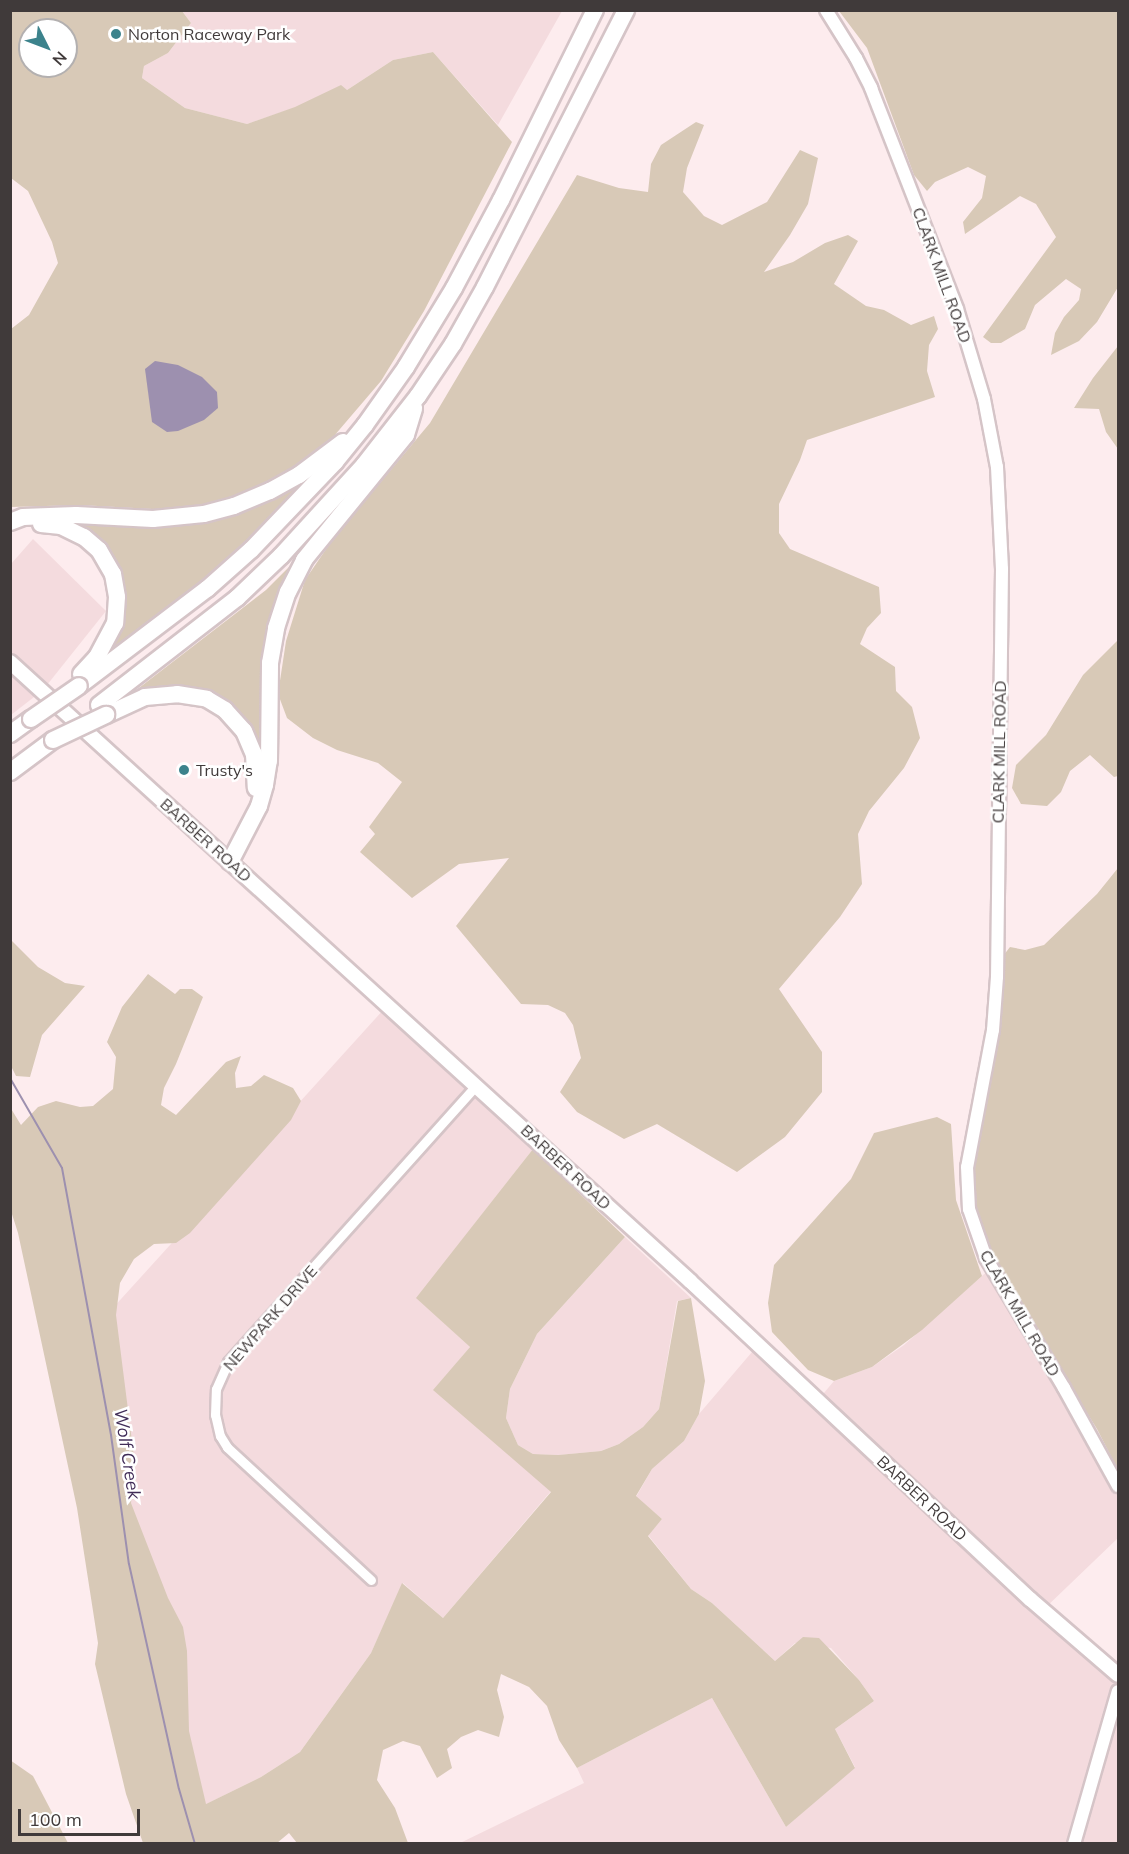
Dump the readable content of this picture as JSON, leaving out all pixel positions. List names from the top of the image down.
{
  "streets": {
    "main road": ["BARBER ROAD"],
    "street": ["CLARK MILL ROAD", "NEWPARK DRIVE"]
  },
  "crossings": [
    ["BARBER ROAD", "NEWPARK DRIVE"]
  ],
  "water": ["Wolf Creek"],
  "places": ["Norton Raceway Park", "Trusty's"],
  "scale_bar": "100 m",
  "north": "bottom right"
}
